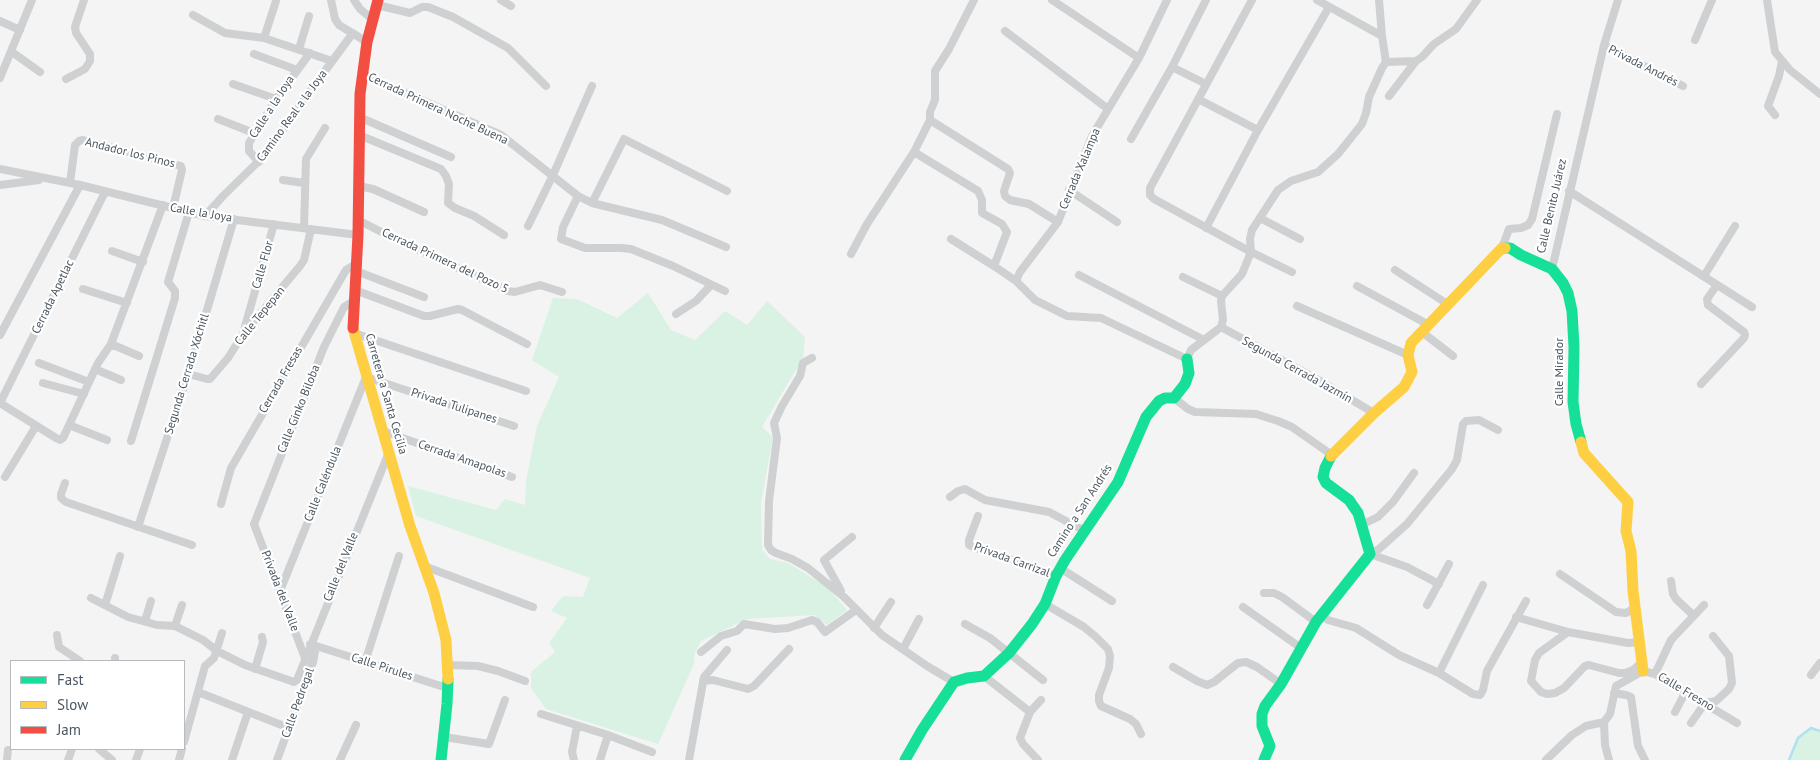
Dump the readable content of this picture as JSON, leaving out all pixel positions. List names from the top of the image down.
{
  "streets": {
    "street": [
      "Privada Andrés",
      "Calle a la Joya",
      "Cerrada Primera Noche Buena",
      "Camino Real a la Joya",
      "Andador los Pinos",
      "Cerrada Xalampa",
      "Calle Benito Juárez",
      "Calle la Joya",
      "Cerrada Primera del Pozo 5",
      "Calle Flor",
      "Cerrada Apetlac",
      "Calle Tepepan",
      "Segunda Cerrada Jazmín",
      "Calle Mirador",
      "Segunda Cerrada Xóchitl",
      "Cerrada Fresas",
      "Carretera a Santa Cecilia",
      "Privada Tulipanes",
      "Calle Ginko Biloba",
      "Cerrada Amapolas",
      "Calle Caléndula",
      "Camino a San Andrés",
      "Privada Carrizal",
      "Calle del Valle",
      "Privada del Valle",
      "Calle Pirules",
      "Calle Fresno",
      "Calle Pedregal"
    ]
  },
  "crossings": [
    ["Privada Andrés", "Calle Benito Juárez"],
    ["Calle a la Joya", "Camino Real a la Joya"],
    ["Cerrada Primera Noche Buena", "Carretera a Santa Cecilia"],
    ["Camino Real a la Joya", "Calle la Joya"],
    ["Andador los Pinos", "Calle la Joya"],
    ["Calle Benito Juárez", "Calle Mirador"],
    ["Calle la Joya", "Calle Flor"],
    ["Calle la Joya", "Cerrada Apetlac"],
    ["Calle la Joya", "Calle Tepepan"],
    ["Calle la Joya", "Segunda Cerrada Xóchitl"],
    ["Calle la Joya", "Carretera a Santa Cecilia"],
    ["Cerrada Primera del Pozo 5", "Carretera a Santa Cecilia"],
    ["Calle Flor", "Calle Tepepan"],
    ["Calle Tepepan", "Segunda Cerrada Xóchitl"],
    ["Calle Mirador", "Calle Fresno"],
    ["Cerrada Fresas", "Carretera a Santa Cecilia"],
    ["Carretera a Santa Cecilia", "Privada Tulipanes"],
    ["Carretera a Santa Cecilia", "Calle Ginko Biloba"],
    ["Carretera a Santa Cecilia", "Cerrada Amapolas"],
    ["Carretera a Santa Cecilia", "Calle Caléndula"],
    ["Carretera a Santa Cecilia", "Calle del Valle"],
    ["Carretera a Santa Cecilia", "Calle Pirules"],
    ["Privada Tulipanes", "Calle Caléndula"],
    ["Calle Ginko Biloba", "Privada del Valle"],
    ["Calle Caléndula", "Privada del Valle"],
    ["Camino a San Andrés", "Privada Carrizal"],
    ["Calle del Valle", "Privada del Valle"],
    ["Calle del Valle", "Calle Pirules"],
    ["Calle del Valle", "Calle Pedregal"],
    ["Calle Pirules", "Calle Pedregal"]
  ],
  "legend": ["Fast", "Slow", "Jam"]
}
